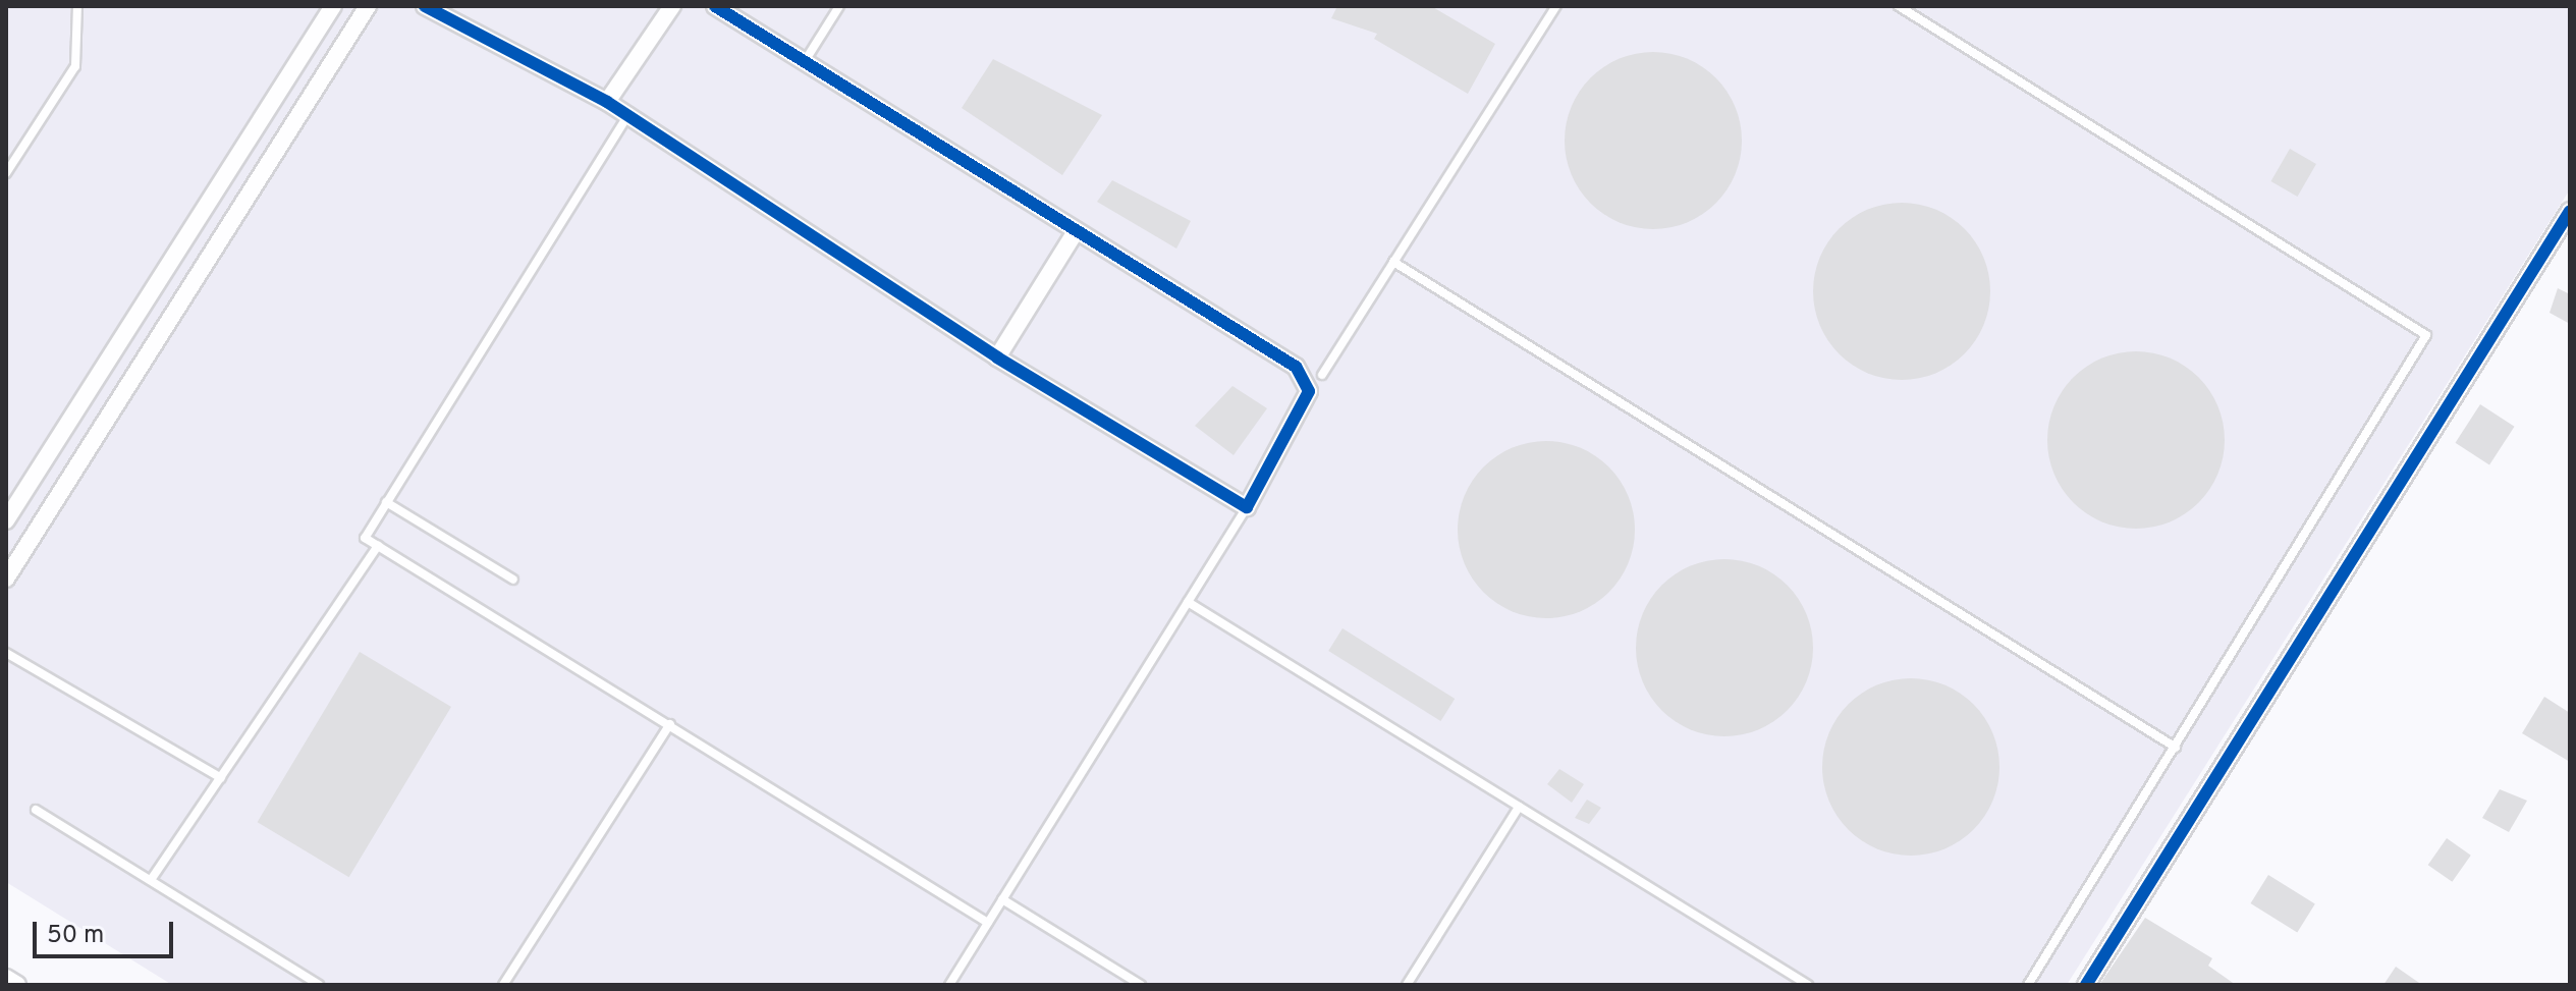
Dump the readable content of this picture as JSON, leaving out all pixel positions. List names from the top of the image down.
{
  "scale_bar": "50 m"
}
